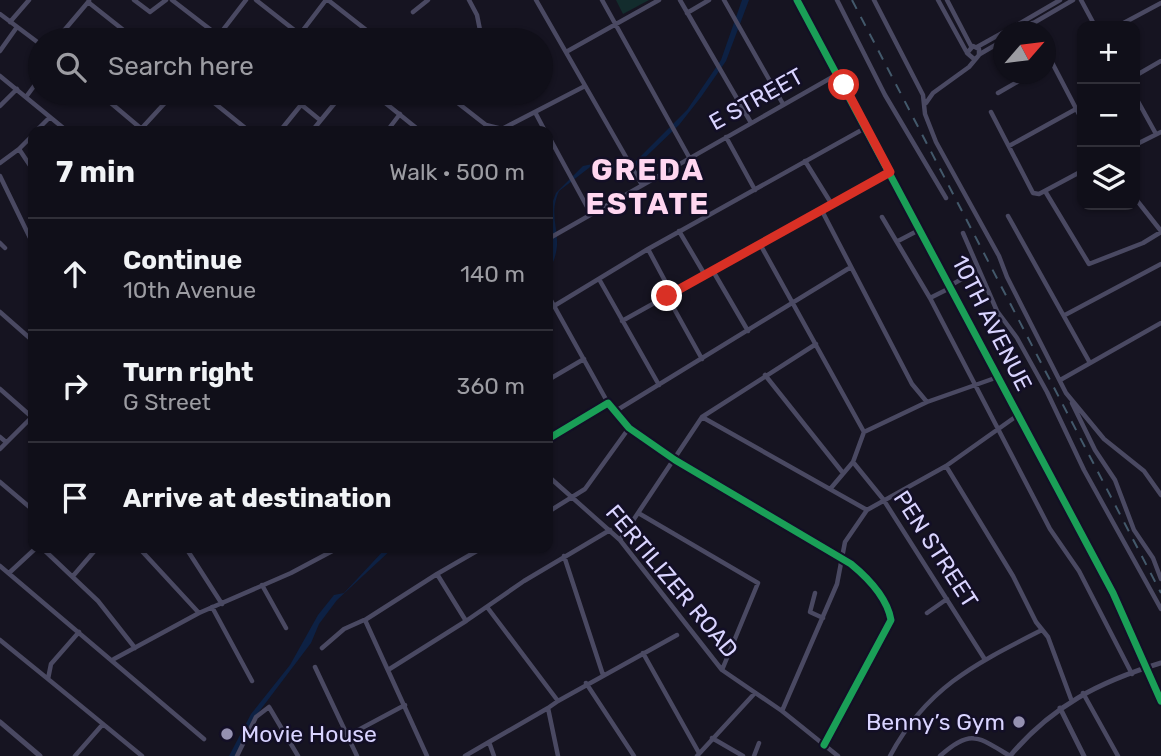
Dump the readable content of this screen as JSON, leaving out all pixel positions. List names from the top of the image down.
{
  "streets": {
    "street": [
      "E STREET",
      "10TH AVENUE",
      "PEN STREET",
      "FERTILIZER ROAD"
    ]
  },
  "crossings": [
    ["E STREET", "10TH AVENUE"]
  ],
  "districts": ["GREDA ESTATE"],
  "places": ["Benny’s Gym", "Movie House"],
  "north": "top right",
  "page": {
    "map_buttons": ["+", "−"],
    "search": "Search here",
    "heading": ["7 min", "Walk · 500 m"],
    "list": [
      ["Continue", "10th Avenue", "140 m"],
      ["Turn right", "G Street", "360 m"],
      "Arrive at destination"
    ]
  }
}
